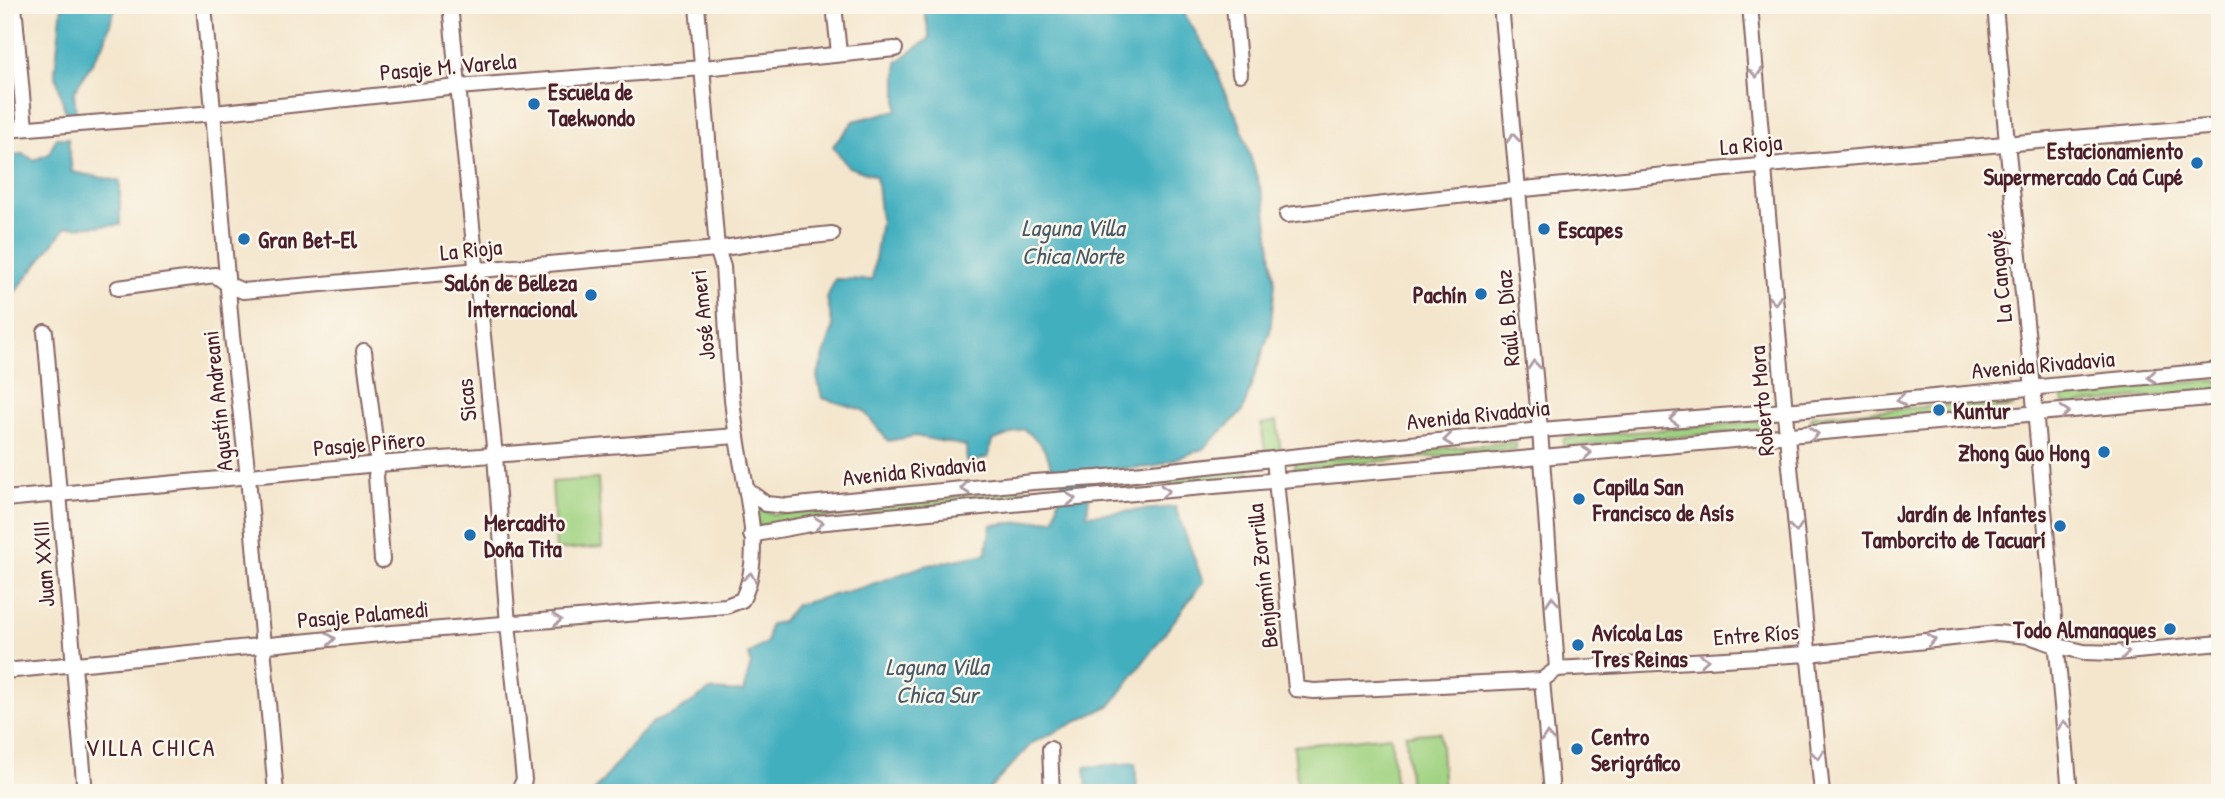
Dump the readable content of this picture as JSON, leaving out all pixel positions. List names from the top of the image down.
{
  "streets": {
    "street": [
      "Pasaje M. Varela",
      "La Rioja",
      "La Cangayé",
      "José Ameri",
      "Raúl B. Díaz",
      "Avenida Rivadavia",
      "Sicas",
      "Agustín Andreani",
      "Roberto Mora",
      "Pasaje Piñero",
      "Juan XXIII",
      "Benjamín Zorrilla",
      "Pasaje Palamedi",
      "Entre Ríos"
    ]
  },
  "crossings": [
    ["Pasaje M. Varela", "José Ameri"],
    ["Pasaje M. Varela", "Sicas"],
    ["Pasaje M. Varela", "Agustín Andreani"],
    ["La Rioja", "La Cangayé"],
    ["La Rioja", "José Ameri"],
    ["La Rioja", "Raúl B. Díaz"],
    ["La Rioja", "Sicas"],
    ["La Rioja", "Agustín Andreani"],
    ["La Rioja", "Roberto Mora"],
    ["La Cangayé", "Avenida Rivadavia"],
    ["La Cangayé", "Entre Ríos"],
    ["José Ameri", "Avenida Rivadavia"],
    ["José Ameri", "Pasaje Piñero"],
    ["José Ameri", "Pasaje Palamedi"],
    ["Raúl B. Díaz", "Avenida Rivadavia"],
    ["Raúl B. Díaz", "Entre Ríos"],
    ["Avenida Rivadavia", "Roberto Mora"],
    ["Avenida Rivadavia", "Benjamín Zorrilla"],
    ["Sicas", "Pasaje Piñero"],
    ["Sicas", "Pasaje Palamedi"],
    ["Agustín Andreani", "Pasaje Piñero"],
    ["Agustín Andreani", "Pasaje Palamedi"],
    ["Roberto Mora", "Entre Ríos"],
    ["Pasaje Piñero", "Juan XXIII"],
    ["Juan XXIII", "Pasaje Palamedi"],
    ["Benjamín Zorrilla", "Entre Ríos"]
  ],
  "one_way": [
    "Raúl B. Díaz",
    "Roberto Mora",
    "Pasaje Palamedi",
    "Entre Ríos"
  ],
  "districts": ["VILLA CHICA"],
  "water": ["Laguna Villa Chica Norte", "Laguna Villa Chica Sur"],
  "places": [
    "Escuela de Taekwondo",
    "Estacionamiento Supermercado Caá Cupé",
    "Escapes",
    "Gran Bet-El",
    "Pachín",
    "Salón de Belleza Internacional",
    "Kuntur",
    "Zhong Guo Hong",
    "Capilla San Francisco de Asís",
    "Jardín de Infantes Tamborcito de Tacuarí",
    "Mercadito Doña Tita",
    "Todo Almanaques",
    "Avícola Las Tres Reinas",
    "Centro Serigráfico"
  ]
}
